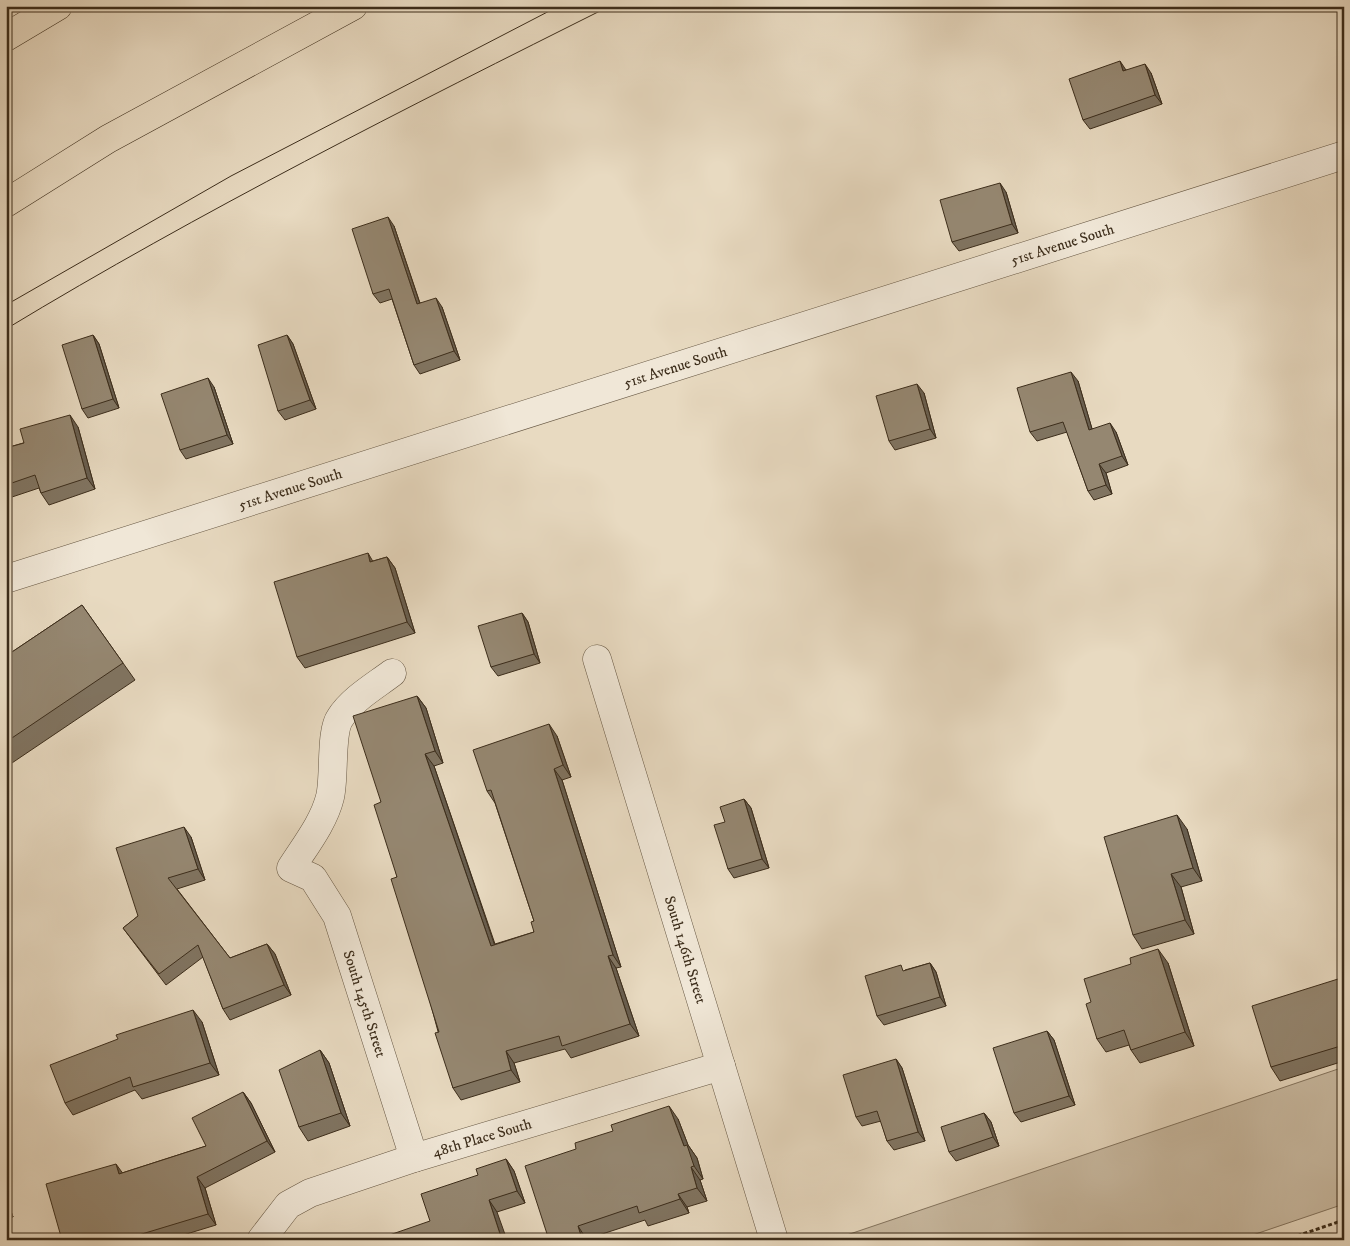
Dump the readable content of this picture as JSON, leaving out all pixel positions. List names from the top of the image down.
{
  "streets": {
    "street": [
      "51st Avenue South",
      "South 146th Street",
      "South 145th Street",
      "48th Place South"
    ]
  },
  "crossings": [
    ["South 146th Street", "48th Place South"],
    ["South 145th Street", "48th Place South"]
  ]
}
